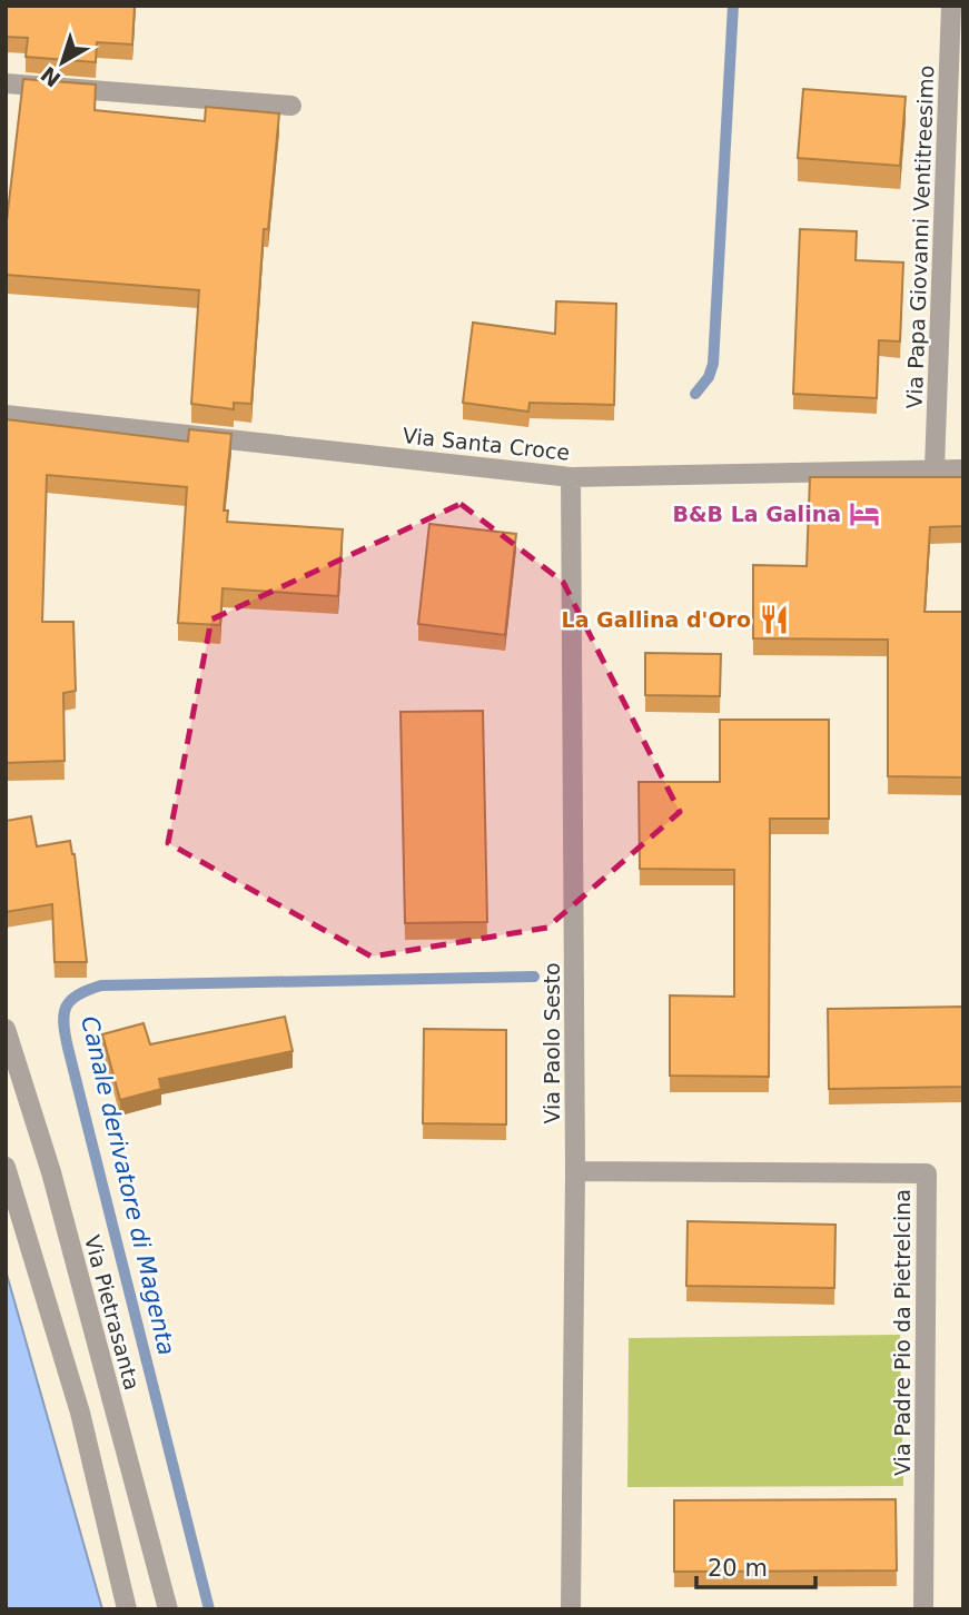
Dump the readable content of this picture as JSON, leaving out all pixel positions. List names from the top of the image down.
{
  "streets": {
    "street": [
      "Via Papa Giovanni Ventitreesimo",
      "Via Santa Croce",
      "Via Paolo Sesto",
      "Via Pietrasanta",
      "Via Padre Pio da Pietrelcina"
    ]
  },
  "crossings": [
    ["Via Papa Giovanni Ventitreesimo", "Via Santa Croce"],
    ["Via Santa Croce", "Via Paolo Sesto"],
    ["Via Paolo Sesto", "Via Padre Pio da Pietrelcina"]
  ],
  "water": ["Canale derivatore di Magenta"],
  "places": {
    "hotel": ["B&B La Galina"],
    "restaurant": ["La Gallina d'Oro"]
  },
  "scale_bar": "20 m",
  "north": "bottom left"
}
